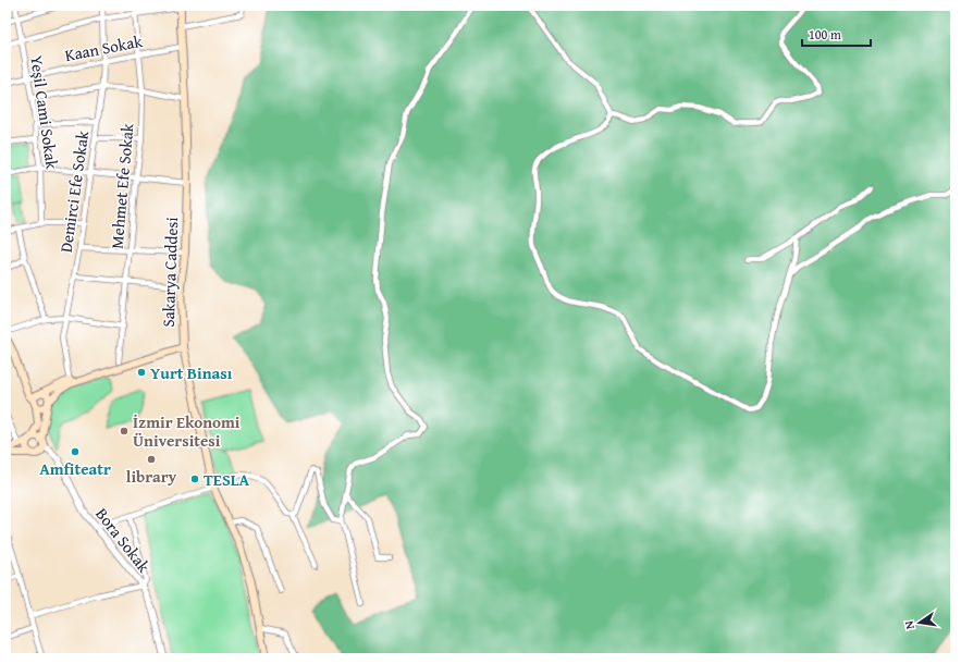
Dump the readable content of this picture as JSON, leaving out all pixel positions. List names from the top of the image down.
{
  "streets": {
    "main road": ["Sakarya Caddesi"],
    "street": [
      "Kaan Sokak",
      "Yeşil Cami Sokak",
      "Mehmet Efe Sokak",
      "Demirci Efe Sokak",
      "Bora Sokak"
    ]
  },
  "crossings": [
    ["Kaan Sokak", "Yeşil Cami Sokak"],
    ["Kaan Sokak", "Mehmet Efe Sokak"],
    ["Kaan Sokak", "Demirci Efe Sokak"],
    ["Kaan Sokak", "Sakarya Caddesi"]
  ],
  "places": [
    "Yurt Binası",
    "İzmir Ekonomi Üniversitesi",
    "Amfiteatr",
    "library",
    "TESLA"
  ],
  "scale_bar": "100 m",
  "north": "left"
}
